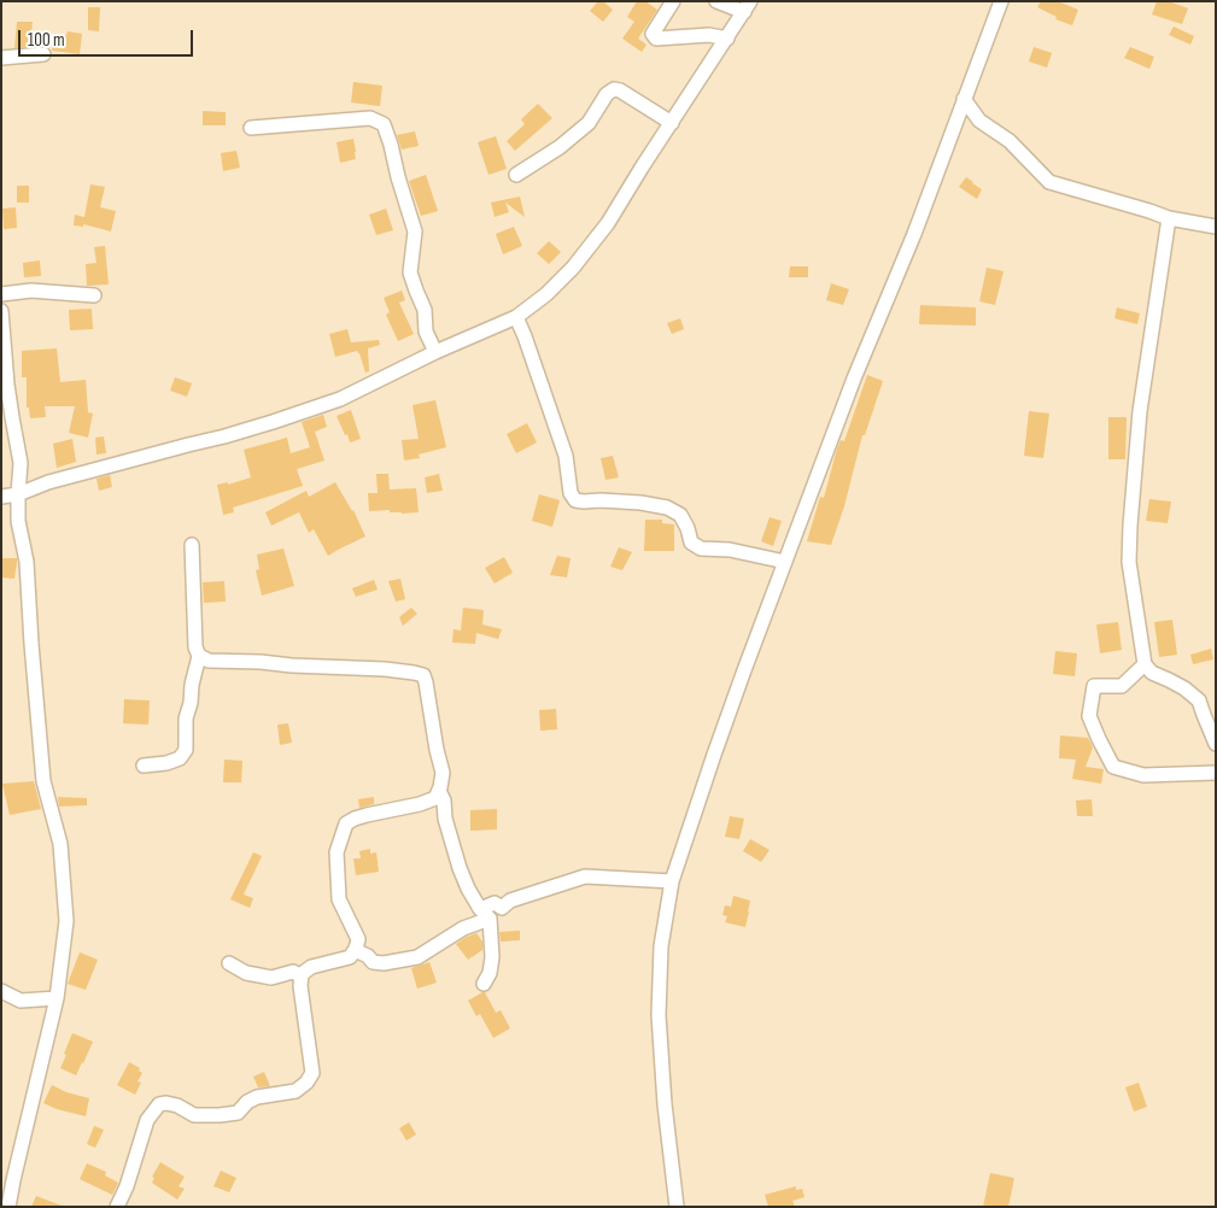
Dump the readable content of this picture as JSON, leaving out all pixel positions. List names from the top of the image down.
{
  "scale_bar": "100 m"
}
